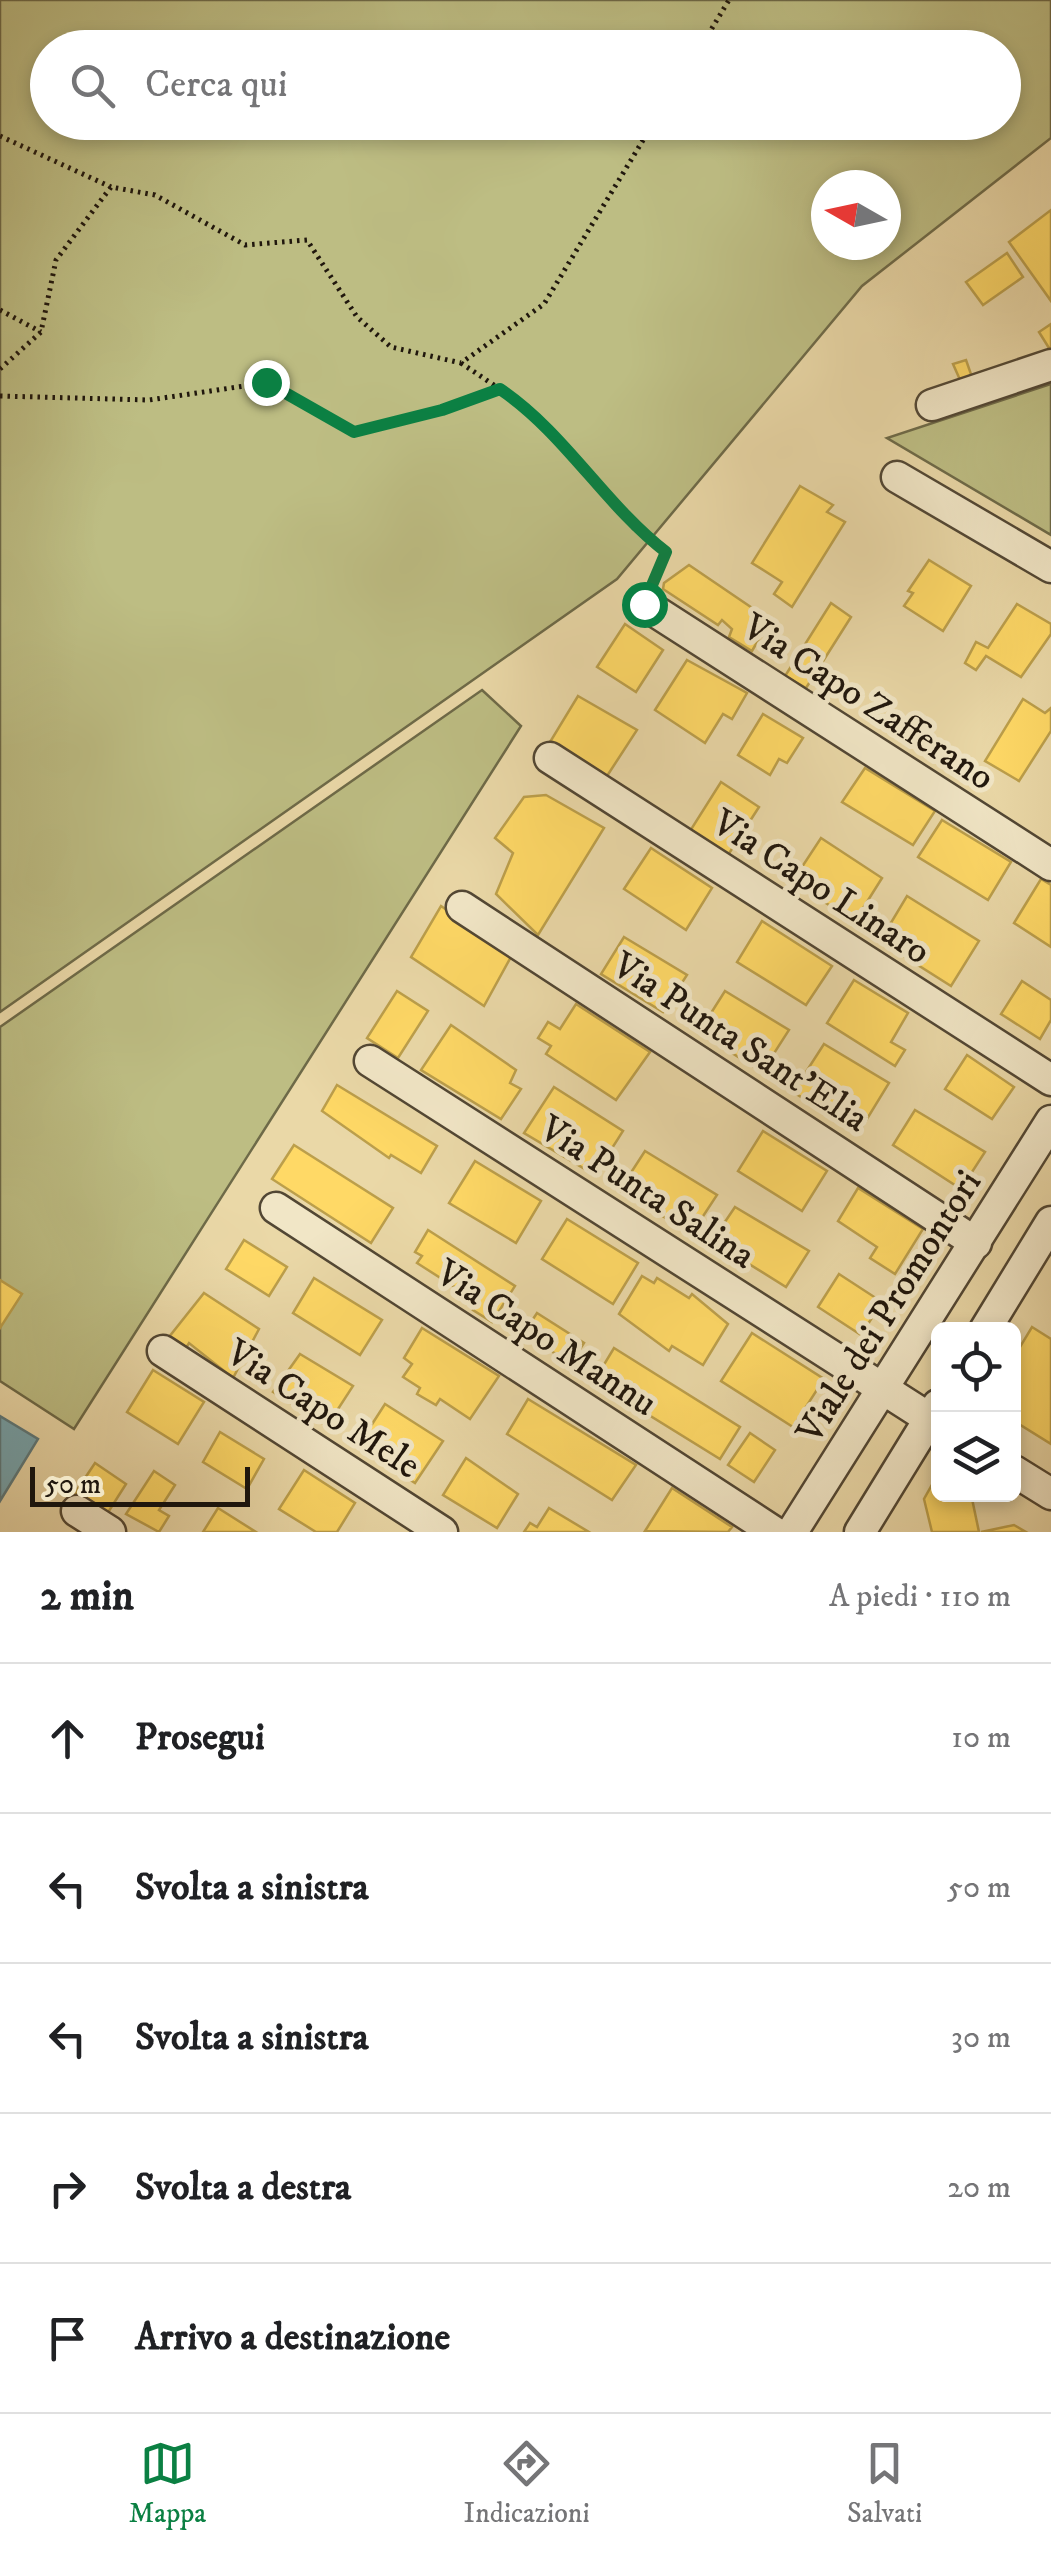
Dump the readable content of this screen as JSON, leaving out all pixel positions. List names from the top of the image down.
{
  "streets": {
    "street": [
      "Via Capo Zafferano",
      "Via Capo Linaro",
      "Via Punta Sant'Elia",
      "Via Punta Salina",
      "Viale dei Promontori",
      "Via Capo Mannu",
      "Via Capo Mele"
    ]
  },
  "crossings": [
    ["Via Punta Sant'Elia", "Viale dei Promontori"],
    ["Via Punta Salina", "Viale dei Promontori"]
  ],
  "scale_bar": "50 m",
  "north": "left",
  "page": {
    "search": "Cerca qui",
    "scale": "50 m",
    "heading": ["2 min", "A piedi · 110 m"],
    "list": [
      ["Prosegui", "10 m"],
      ["Svolta a sinistra", "50 m"],
      ["Svolta a sinistra", "30 m"],
      ["Svolta a destra", "20 m"],
      "Arrivo a destinazione"
    ],
    "nav": ["Mappa", "Indicazioni", "Salvati"]
  }
}
